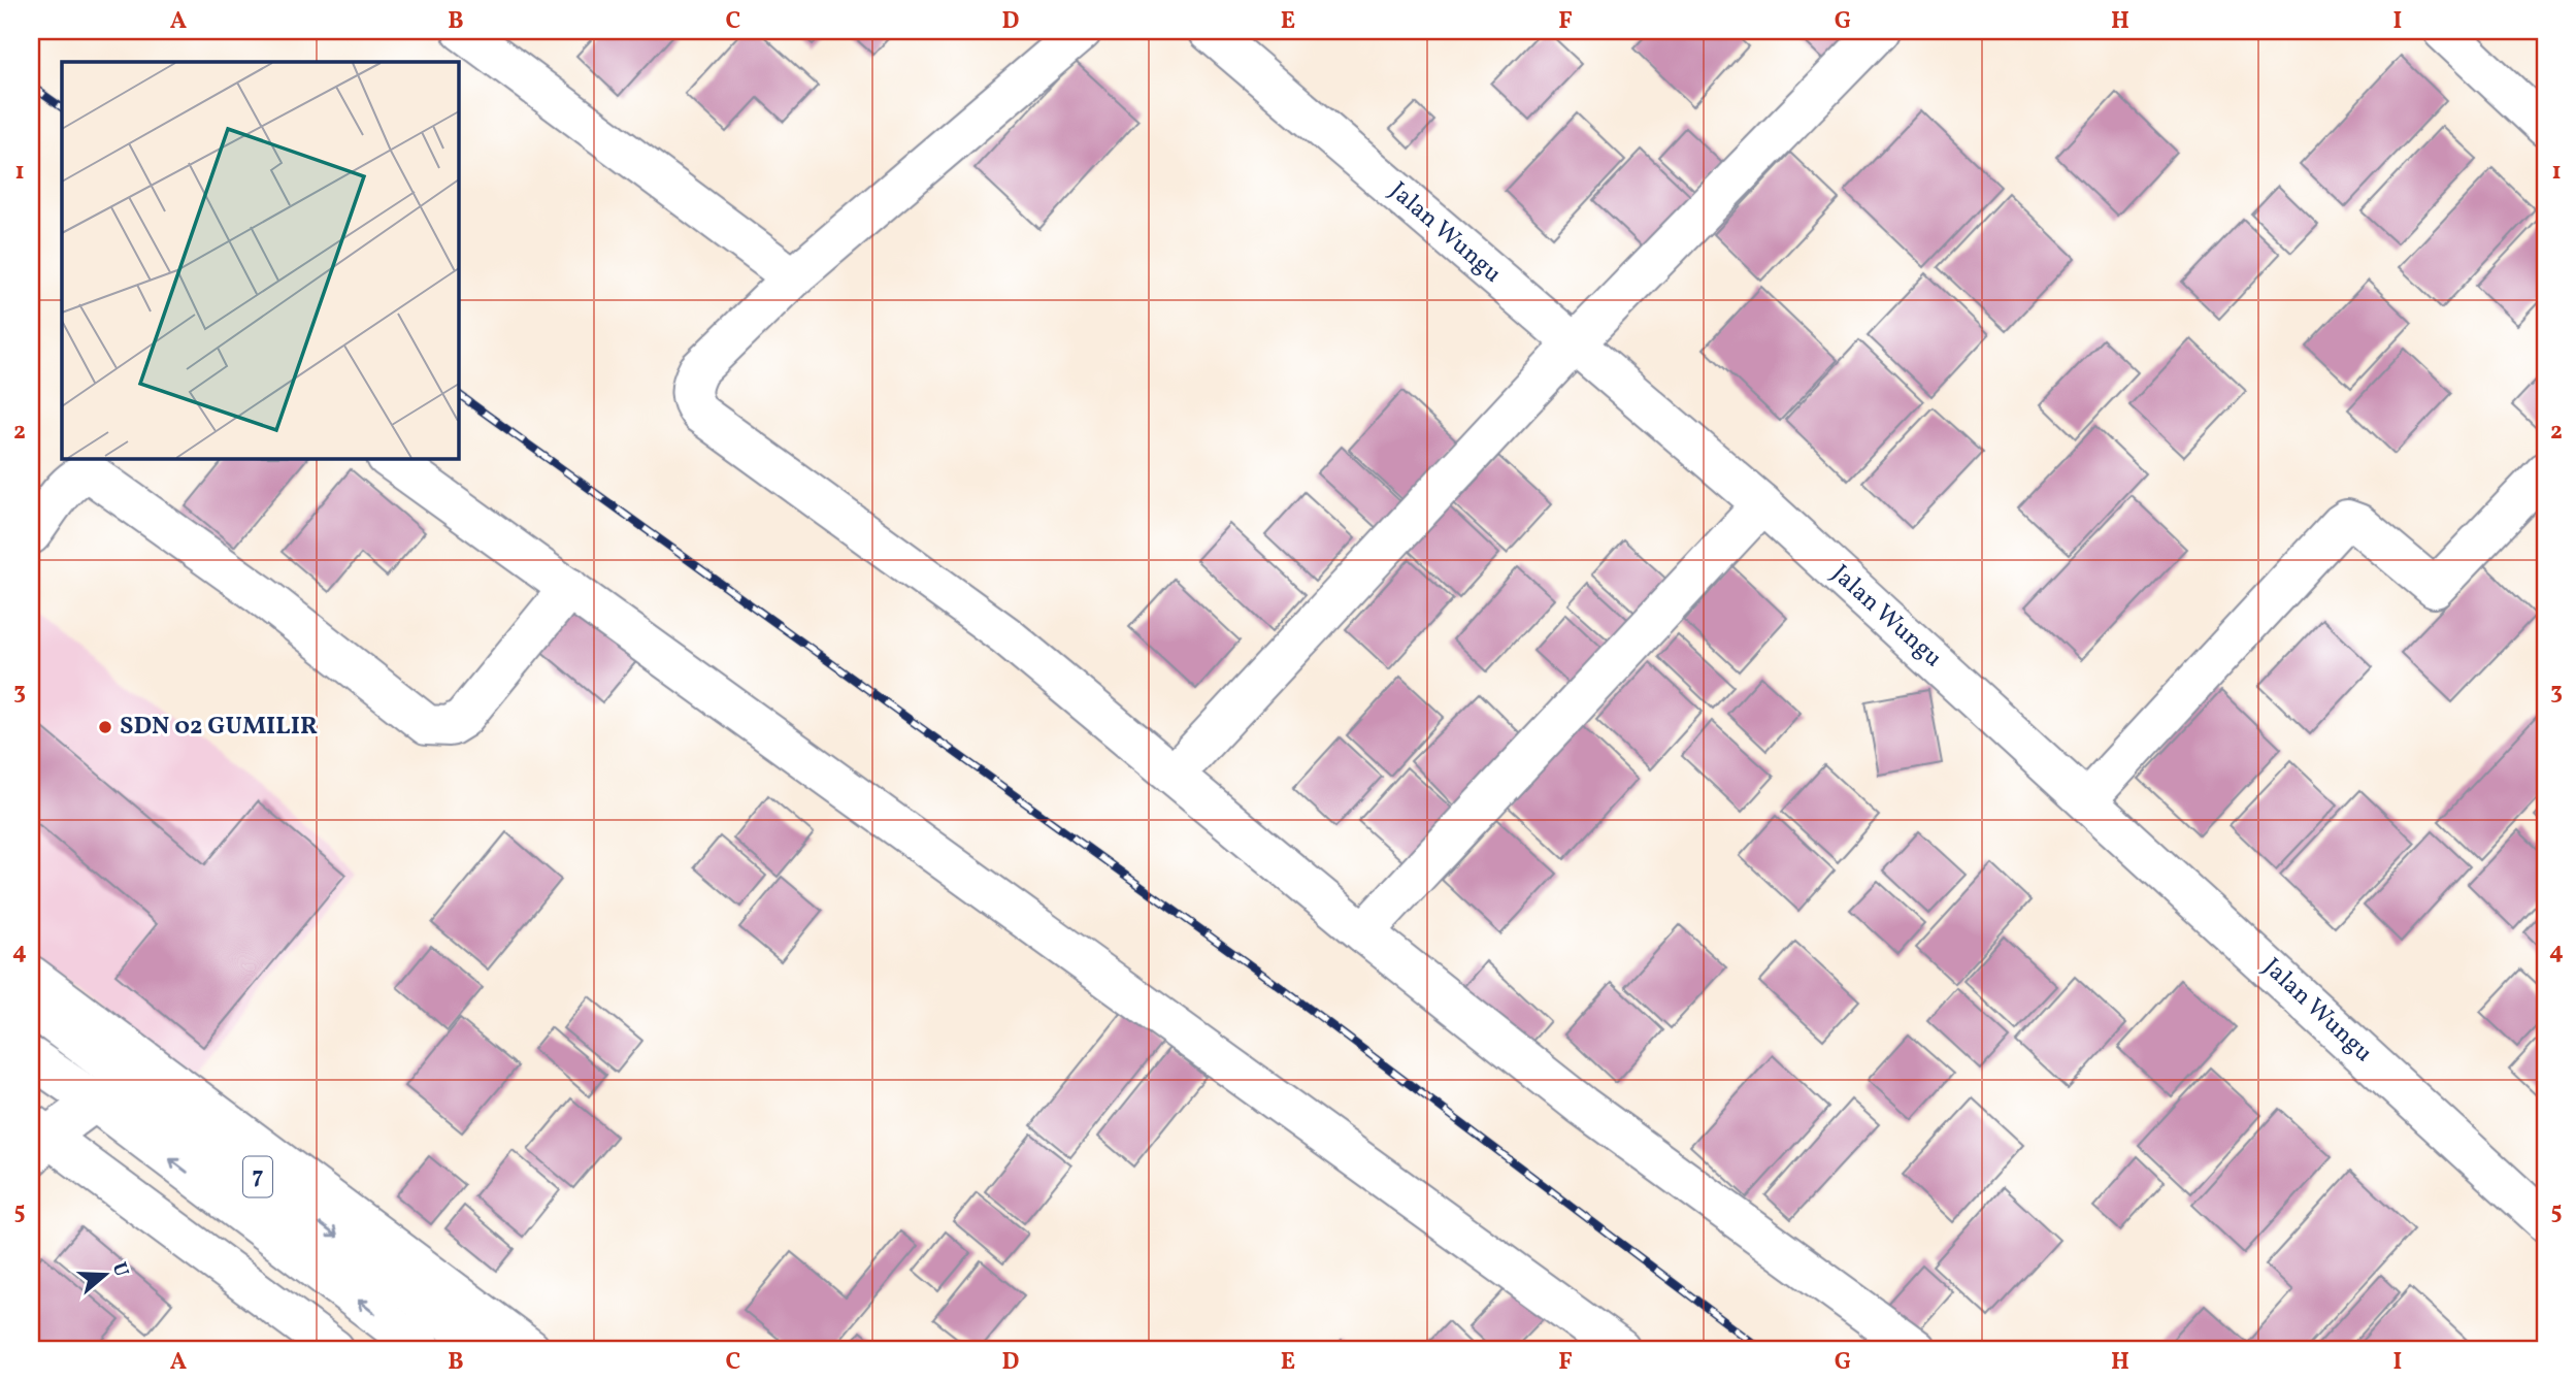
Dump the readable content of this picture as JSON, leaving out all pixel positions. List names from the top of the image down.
{
  "streets": {
    "main road": ["Jalan Wungu", "7"]
  },
  "places": ["SDN 02 GUMILIR"],
  "north": "right",
  "grid": {
    "columns": [
      "A",
      "B",
      "C",
      "D",
      "E",
      "F",
      "G",
      "H",
      "I"
    ],
    "rows": [
      "1",
      "2",
      "3",
      "4",
      "5"
    ]
  }
}
